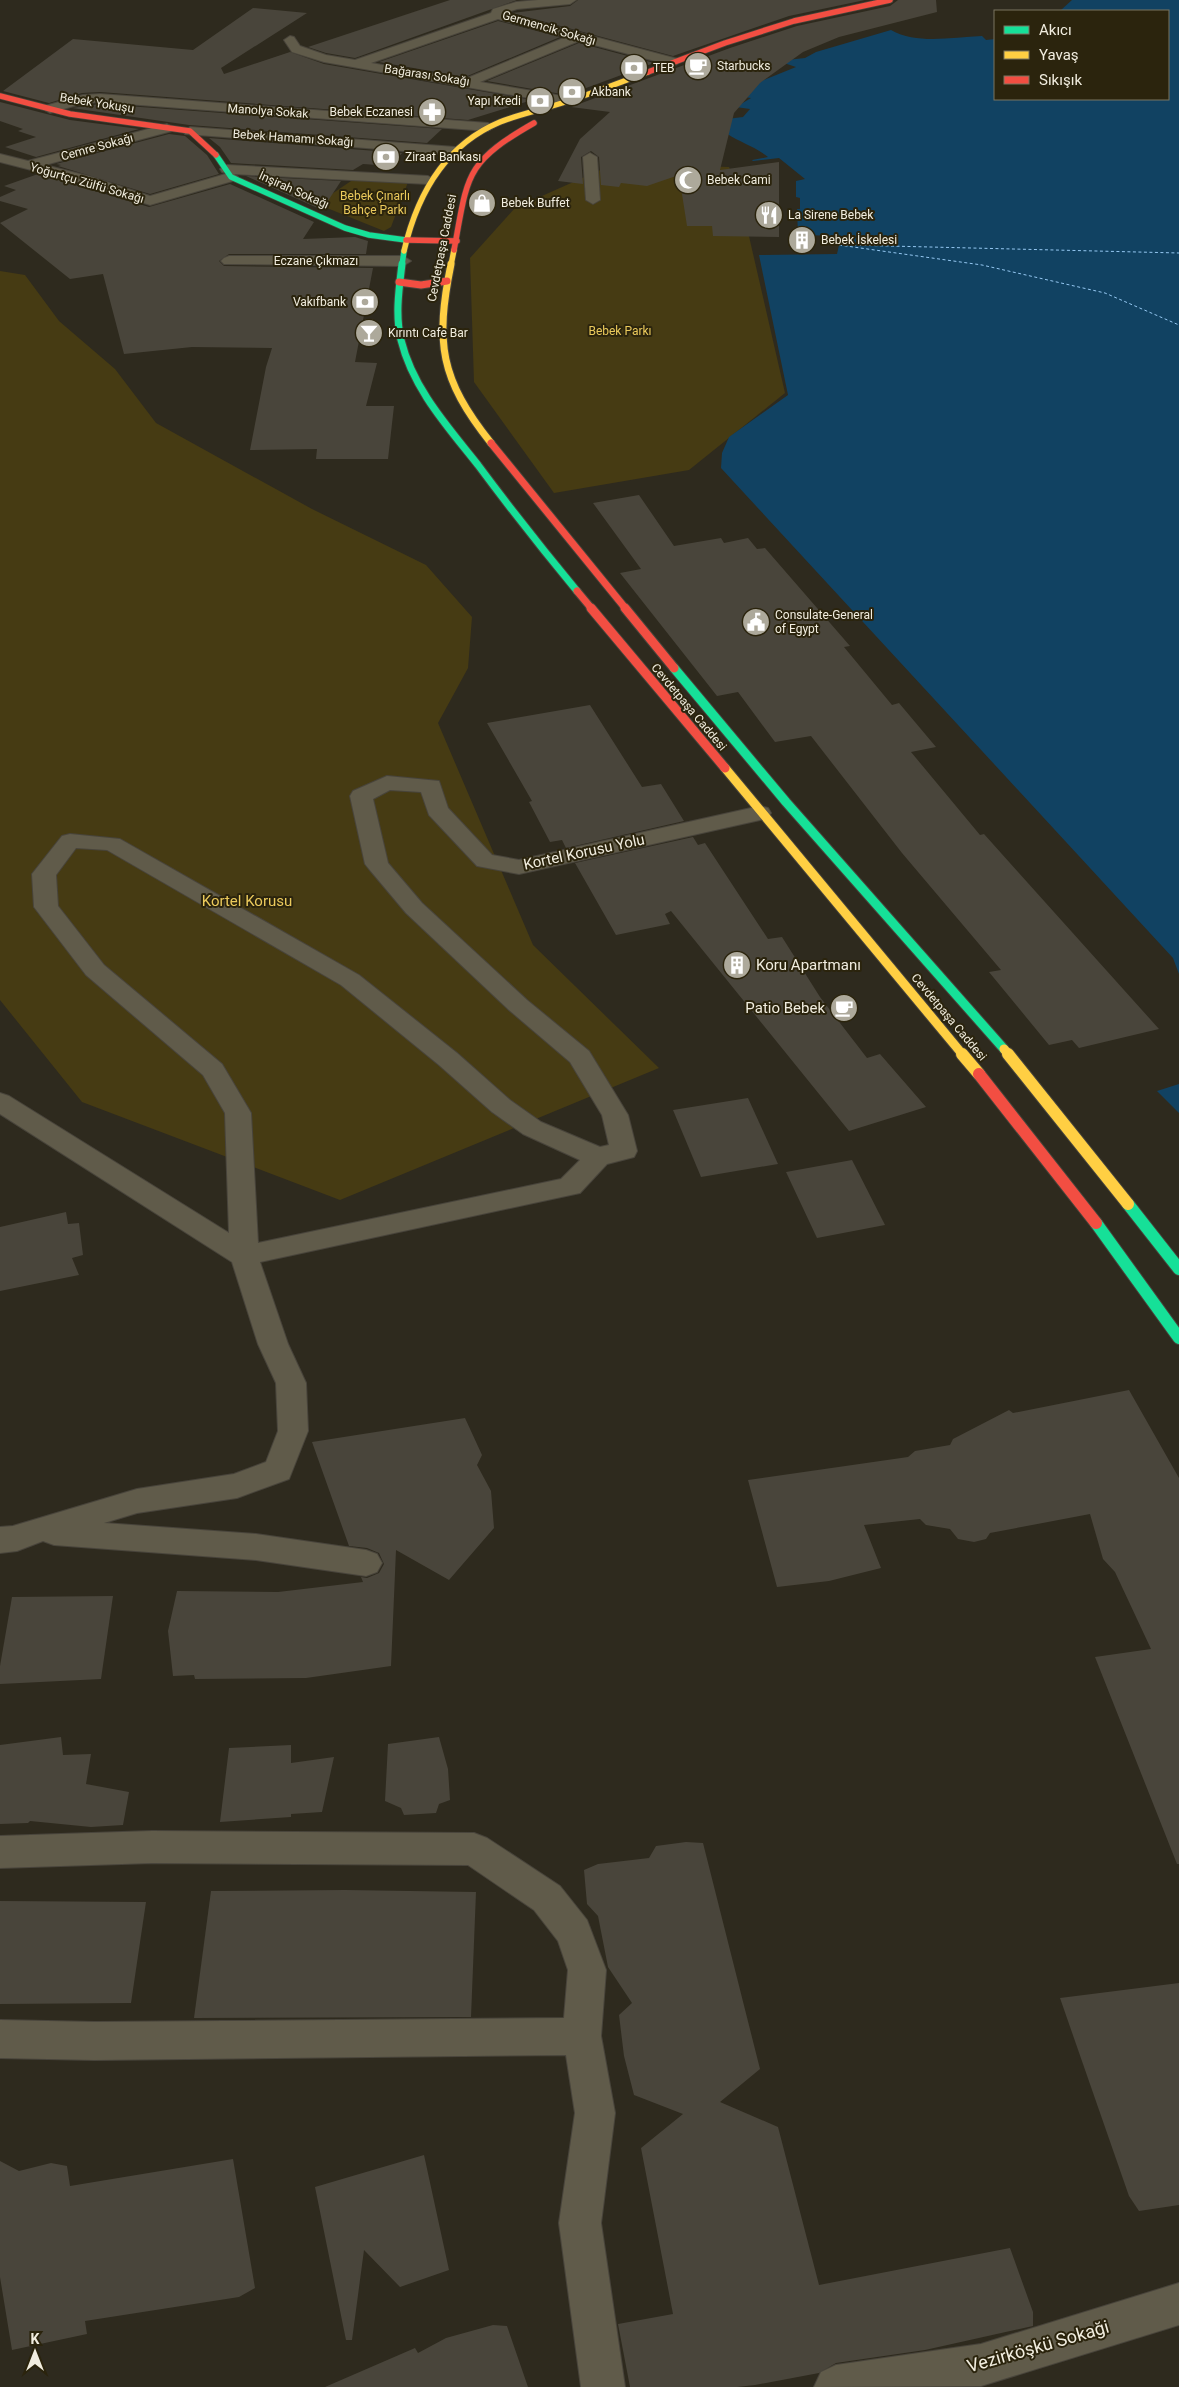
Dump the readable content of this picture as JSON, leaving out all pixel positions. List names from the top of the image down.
{
  "streets": {
    "main road": ["Bebek Yokuşu", "İnşirah Sokağı", "Cevdetpaşa Caddesi"],
    "street": [
      "Germencik Sokağı",
      "Bağarası Sokağı",
      "Manolya Sokak",
      "Bebek Hamamı Sokağı",
      "Cemre Sokağı",
      "Yoğurtçu Zülfü Sokağı",
      "Eczane Çıkmazı",
      "Kortel Korusu Yolu",
      "Vezirköşkü Sokaği"
    ]
  },
  "crossings": [
    ["Germencik Sokağı", "Cevdetpaşa Caddesi"],
    ["Bağarası Sokağı", "Cevdetpaşa Caddesi"],
    ["Bebek Yokuşu", "Manolya Sokak"],
    ["Bebek Yokuşu", "Bebek Hamamı Sokağı"],
    ["Bebek Yokuşu", "Cemre Sokağı"],
    ["Bebek Yokuşu", "İnşirah Sokağı"],
    ["Manolya Sokak", "Cevdetpaşa Caddesi"],
    ["Bebek Hamamı Sokağı", "İnşirah Sokağı"],
    ["Bebek Hamamı Sokağı", "Cevdetpaşa Caddesi"],
    ["Cemre Sokağı", "Yoğurtçu Zülfü Sokağı"],
    ["Yoğurtçu Zülfü Sokağı", "İnşirah Sokağı"],
    ["Yoğurtçu Zülfü Sokağı", "Cevdetpaşa Caddesi"],
    ["İnşirah Sokağı", "Cevdetpaşa Caddesi"],
    ["Cevdetpaşa Caddesi", "Eczane Çıkmazı"],
    ["Cevdetpaşa Caddesi", "Kortel Korusu Yolu"]
  ],
  "parks": ["Bebek Çınarlı Bahçe Parkı", "Bebek Parkı", "Kortel Korusu"],
  "places": {
    "cafe": ["Starbucks", "Patio Bebek"],
    "bank": [
      "TEB",
      "Akbank",
      "Yapı Kredi",
      "Ziraat Bankası",
      "Vakıfbank"
    ],
    "pharmacy": ["Bebek Eczanesi"],
    "mosque": ["Bebek Cami"],
    "shop": ["Bebek Buffet"],
    "restaurant": ["La Sirene Bebek"],
    "building": ["Bebek İskelesi", "Koru Apartmanı"],
    "bar": ["Kırıntı Cafe Bar"],
    "public building": ["Consulate-General of Egypt"]
  },
  "legend": ["Akıcı", "Yavaş", "Sıkışık"],
  "north": "top"
}
